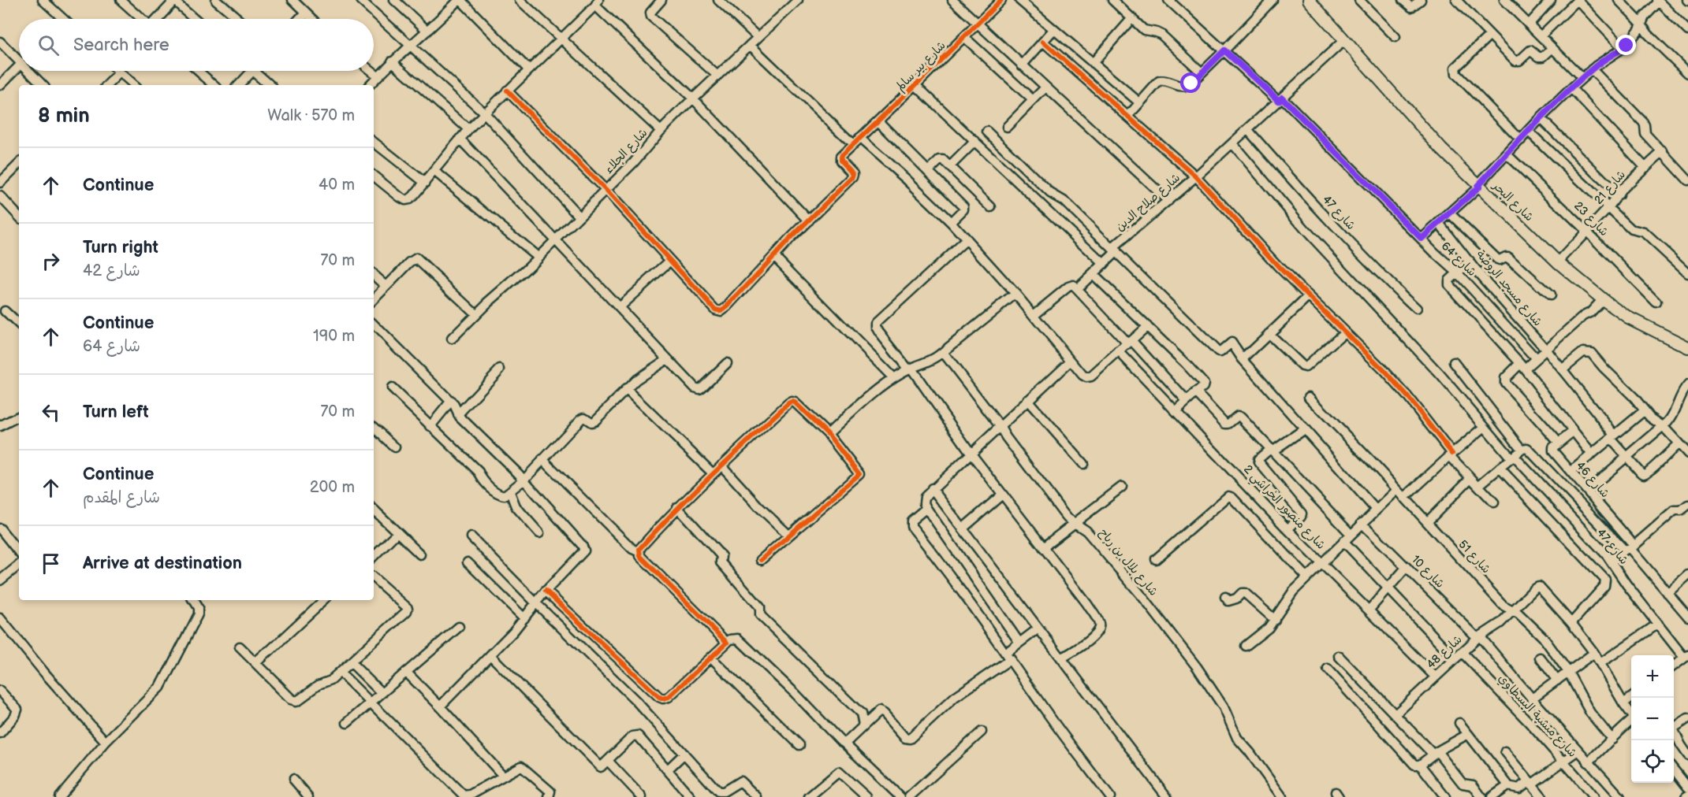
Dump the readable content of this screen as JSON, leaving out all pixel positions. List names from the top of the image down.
{
  "streets": {
    "street": [
      "شارع بير سالم",
      "شارع الجلاء",
      "شارع 21",
      "شارع البحر",
      "شارع صلاح الدين",
      "شارع 47",
      "شارع 23",
      "شارع 64",
      "شارع مسجد الروضة",
      "شارع 46",
      "شارع منصور الخراشي 2",
      "شارع 51",
      "شارع بلال بن رباح",
      "شارع 10",
      "شارع 48",
      "شارع منشية البسطاوي"
    ]
  },
  "crossings": [
    ["شارع 21", "شارع البحر"],
    ["شارع 21", "شارع 23"],
    ["شارع البحر", "شارع صلاح الدين"],
    ["شارع صلاح الدين", "شارع 47"],
    ["شارع صلاح الدين", "شارع 64"],
    ["شارع منصور الخراشي 2", "شارع 48"],
    ["شارع 51", "شارع 48"],
    ["شارع 10", "شارع 48"],
    ["شارع 48", "شارع منشية البسطاوي"]
  ],
  "page": {
    "search": "Search here",
    "heading": ["8 min", "Walk · 570 m"],
    "list": [
      ["Continue", "40 m"],
      ["Turn right", "شارع 42", "70 m"],
      ["Continue", "شارع 64", "190 m"],
      ["Turn left", "70 m"],
      ["Continue", "شارع المقدم", "200 m"],
      "Arrive at destination"
    ],
    "map_buttons": ["+", "−"]
  }
}
